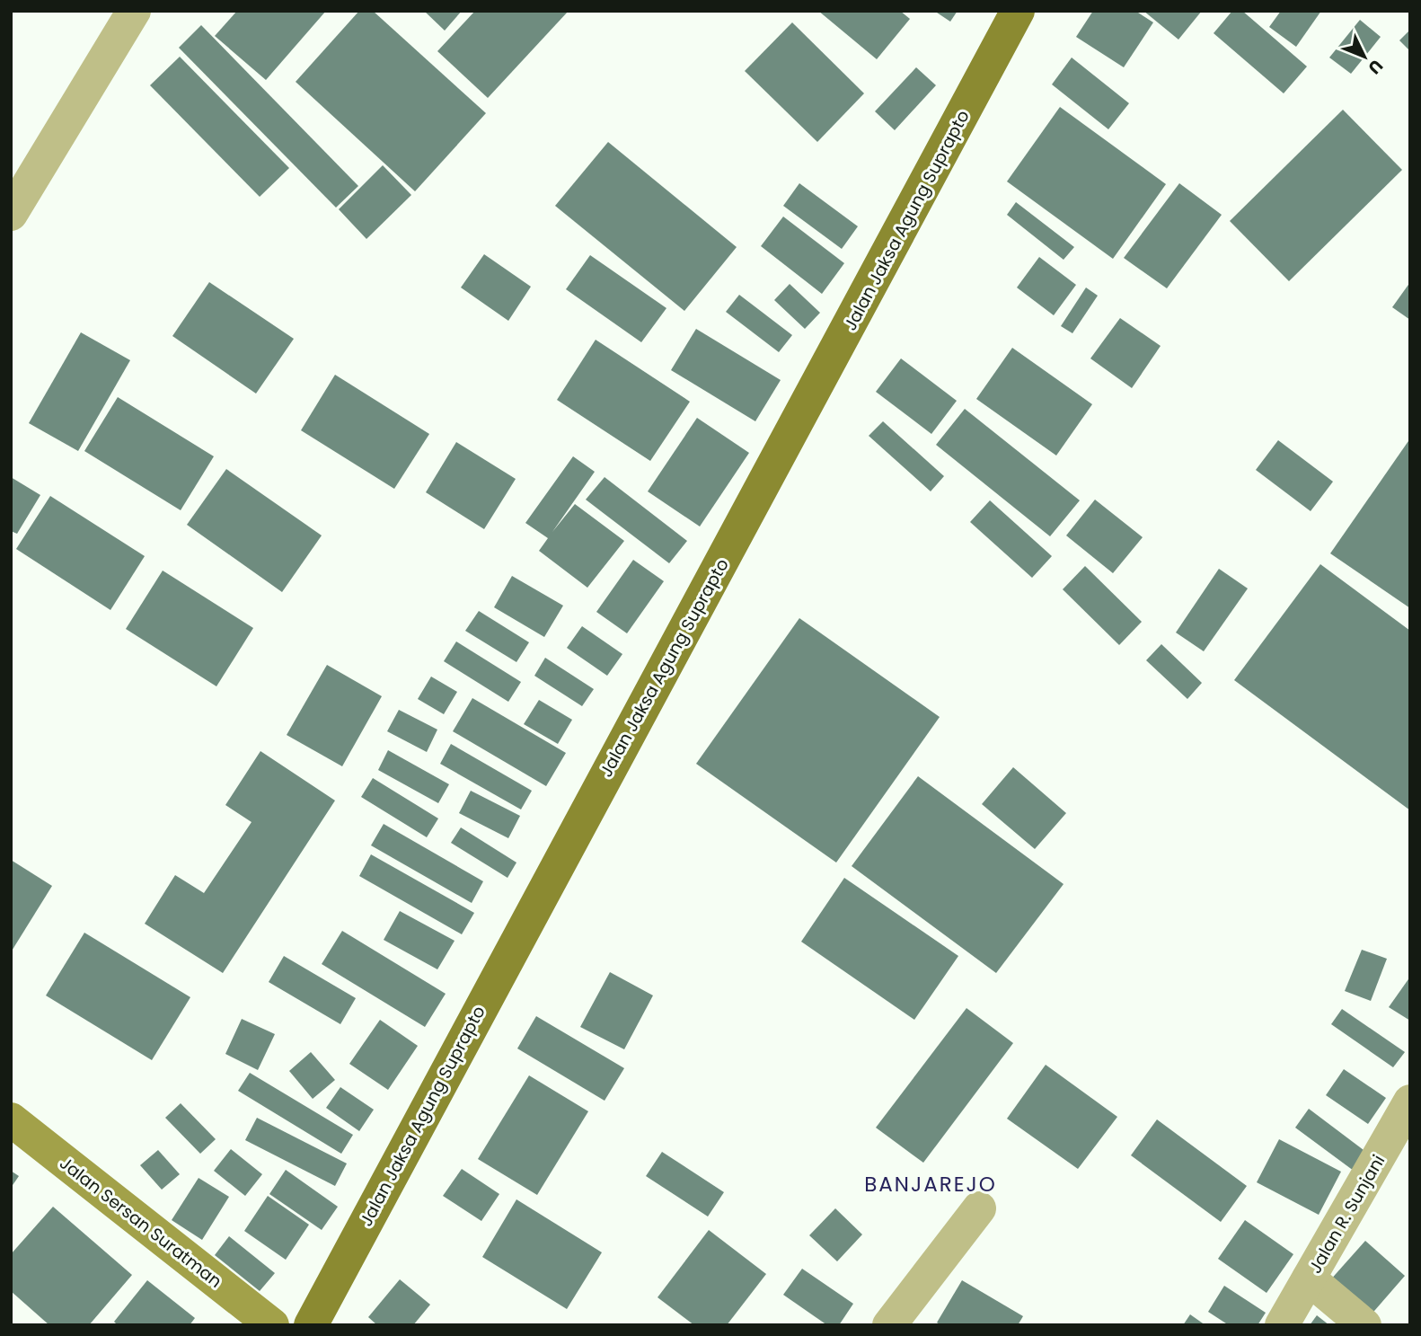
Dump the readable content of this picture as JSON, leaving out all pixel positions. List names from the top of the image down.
{
  "streets": {
    "main road": ["Jalan Jaksa Agung Suprapto", "Jalan Sersan Suratman"],
    "street": ["Jalan R. Sunjani"]
  },
  "districts": ["BANJAREJO"],
  "north": "bottom right"
}
